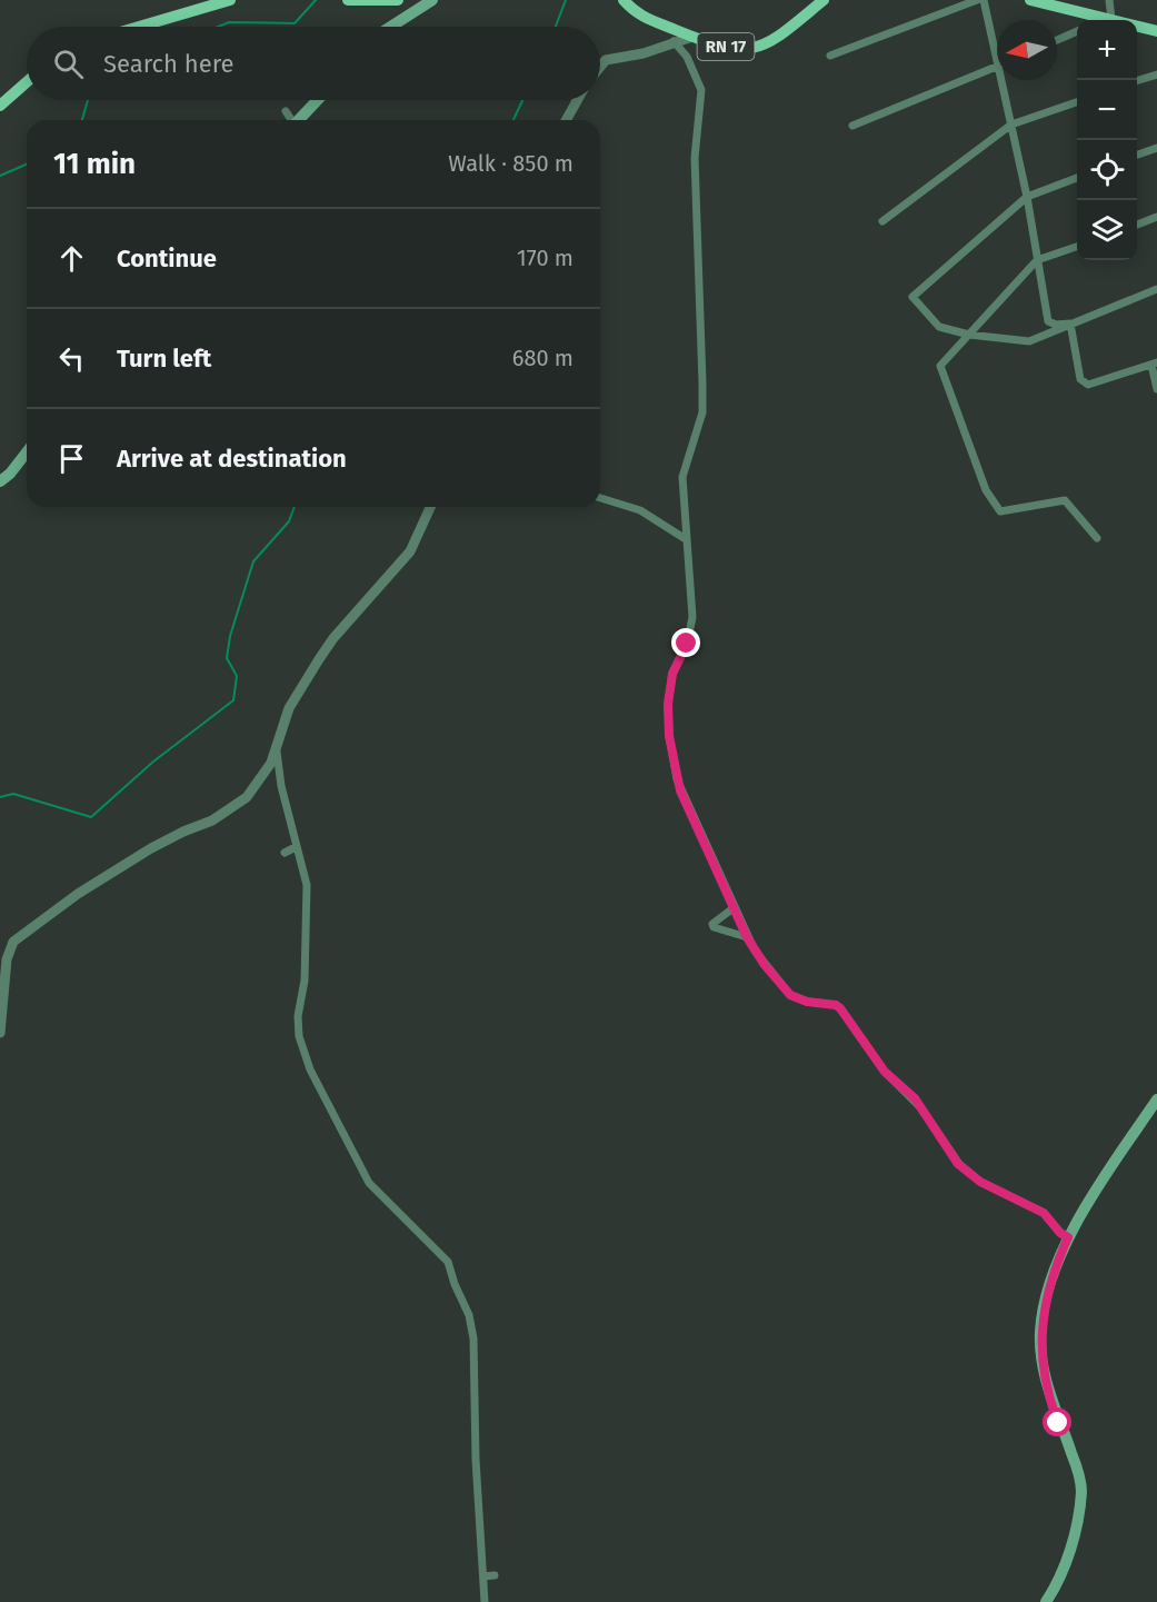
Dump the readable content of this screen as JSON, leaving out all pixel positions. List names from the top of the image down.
{
  "streets": {
    "main road": ["RN 17"]
  },
  "north": "left",
  "page": {
    "map_buttons": ["+", "−"],
    "search": "Search here",
    "heading": ["11 min", "Walk · 850 m"],
    "list": [
      ["Continue", "170 m"],
      ["Turn left", "680 m"],
      "Arrive at destination"
    ]
  }
}
